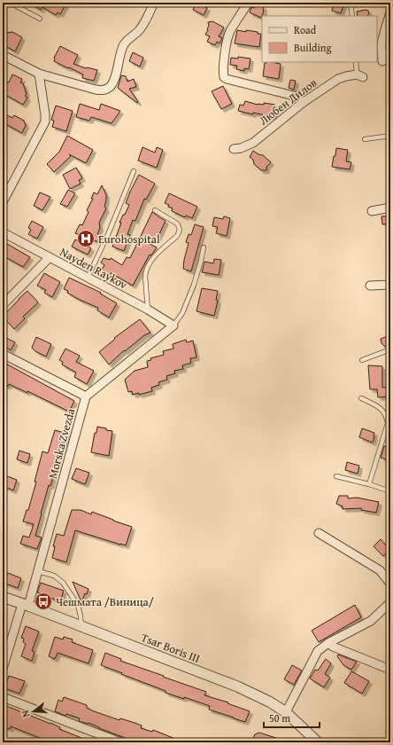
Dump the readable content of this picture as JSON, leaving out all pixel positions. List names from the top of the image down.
{
  "streets": {
    "street": [
      "Любен Дилов",
      "Nayden Raykov",
      "Morska Zvezda",
      "Tsar Boris III"
    ]
  },
  "crossings": [
    ["Nayden Raykov", "Morska Zvezda"],
    ["Morska Zvezda", "Tsar Boris III"]
  ],
  "places": {
    "hospital": ["Eurohospital"],
    "bus stop": ["Чешмата /Виница/"]
  },
  "legend": ["Road", "Building"],
  "scale_bar": "50 m",
  "north": "left"
}
